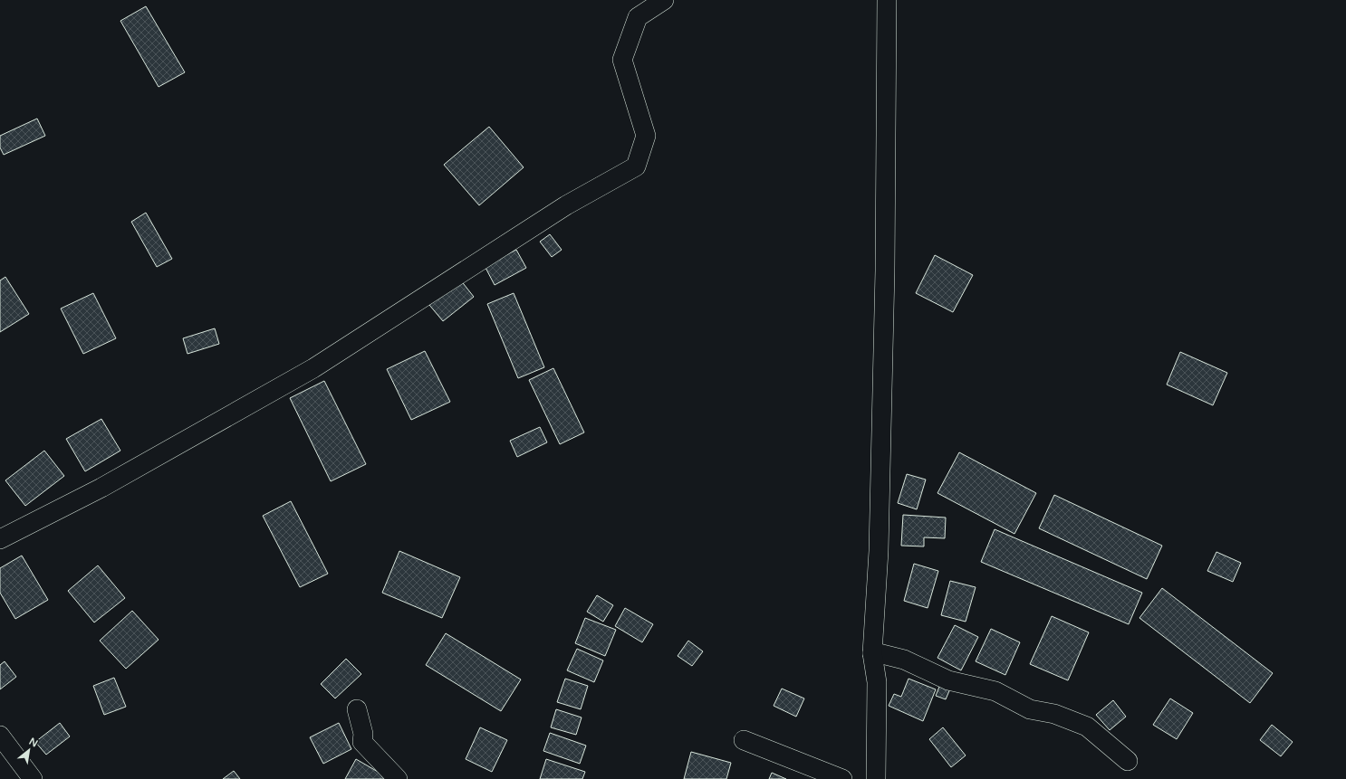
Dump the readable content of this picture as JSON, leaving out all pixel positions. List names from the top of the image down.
{
  "north": "top right"
}
